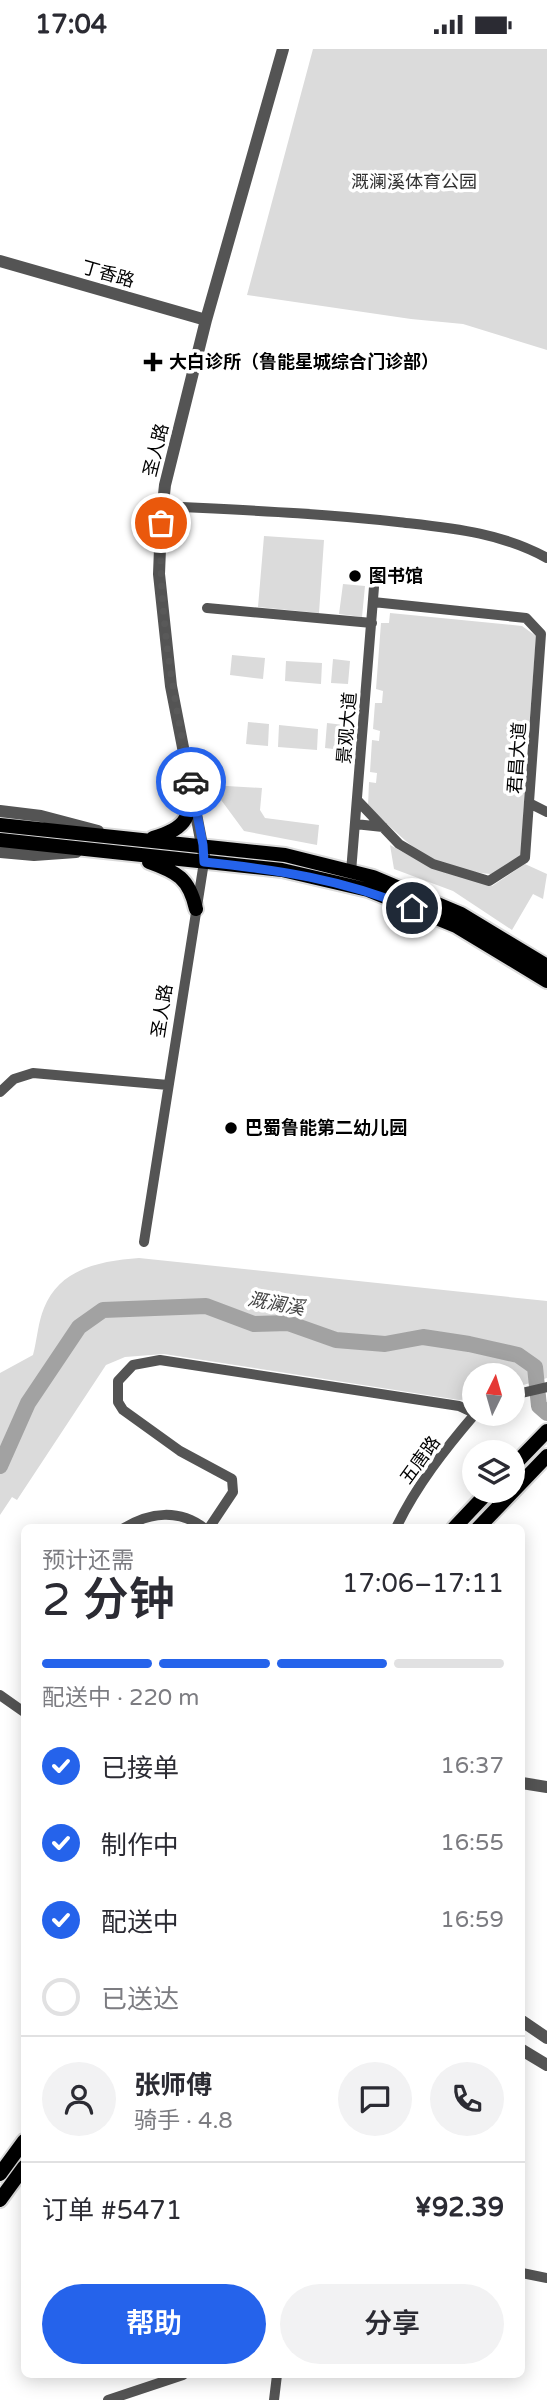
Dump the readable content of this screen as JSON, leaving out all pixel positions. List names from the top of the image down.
{
  "streets": {
    "street": [
      "丁香路",
      "圣人路",
      "景观大道",
      "君昌大道",
      "五唐路"
    ]
  },
  "crossings": [
    ["丁香路", "圣人路"],
    ["景观大道", "君昌大道"]
  ],
  "water": ["溉澜溪"],
  "parks": ["溉澜溪体育公园"],
  "places": {
    "health": ["大白诊所（鲁能星城综合门诊部）"],
    "other": ["图书馆", "巴蜀鲁能第二幼儿园"]
  },
  "north": "top",
  "page": {
    "status": "17:04",
    "heading": ["2 分钟", "预计还需", "17:06–17:11"],
    "panel": [
      "张师傅",
      "骑手 · 4.8",
      "订单 #5471",
      "¥92.39"
    ],
    "bar": "配送中 · 220 m",
    "list": [
      ["已接单", "16:37"],
      ["制作中", "16:55"],
      ["配送中", "16:59"],
      "已送达"
    ],
    "buttons": ["帮助", "分享"]
  }
}
